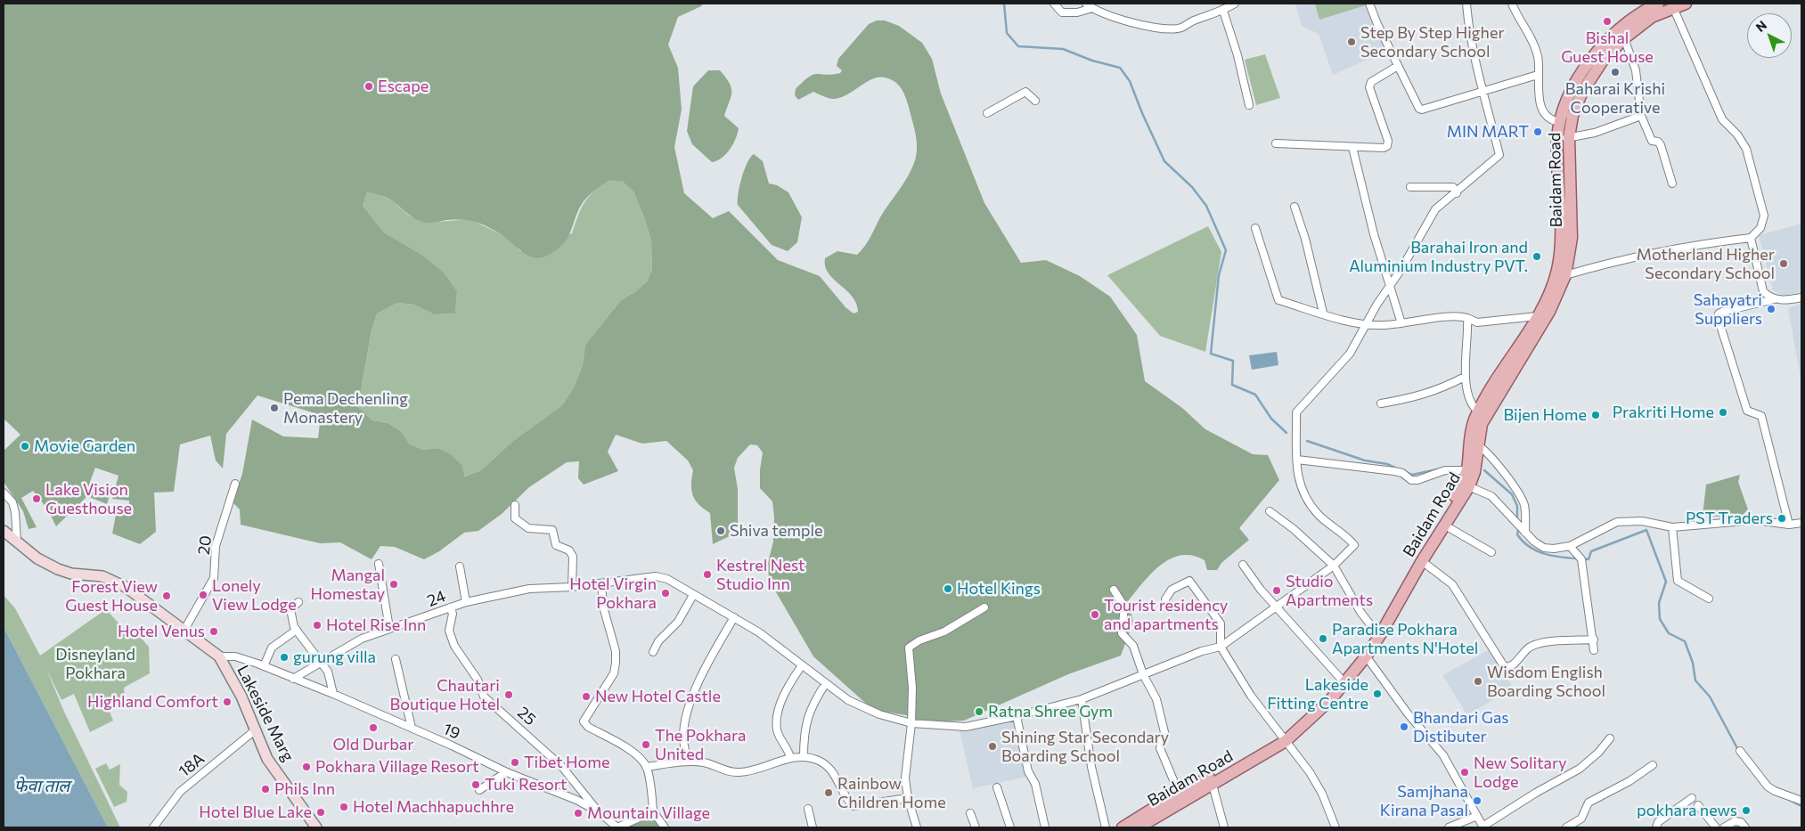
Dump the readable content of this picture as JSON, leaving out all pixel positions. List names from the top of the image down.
{
  "streets": {
    "main road": ["Baidam Road", "Lakeside Marg"],
    "street": [
      "20",
      "24",
      "25",
      "19",
      "18A"
    ]
  },
  "crossings": [
    ["24", "25"],
    ["24", "19"],
    ["Lakeside Marg", "19"],
    ["Lakeside Marg", "18A"],
    ["25", "19"]
  ],
  "water": ["फेवा ताल"],
  "parks": ["Disneyland Pokhara"],
  "places": [
    "Bishal Guest House",
    "Step By Step Higher Secondary School",
    "Baharai Krishi Cooperative",
    "Escape",
    "MIN MART",
    "Barahai Iron and Aluminium Industry PVT.",
    "Motherland Higher Secondary School",
    "Sahayatri Suppliers",
    "Pema Dechenling Monastery",
    "Prakriti Home",
    "Bijen Home",
    "Movie Garden",
    "Lake Vision Guesthouse",
    "PST Traders",
    "Shiva temple",
    "Kestrel Nest Studio Inn",
    "Mangal Homestay",
    "Hotel Kings",
    "Studio Apartments",
    "Hotel Virgin Pokhara",
    "Lonely View Lodge",
    "Forest View Guest House",
    "Tourist residency and apartments",
    "Hotel Rise Inn",
    "Hotel Venus",
    "Paradise Pokhara Apartments N'Hotel",
    "gurung villa",
    "Wisdom English Boarding School",
    "Lakeside Fitting Centre",
    "Chautari Boutique Hotel",
    "New Hotel Castle",
    "Highland Comfort",
    "Ratna Shree Gym",
    "Bhandari Gas Distibuter",
    "Old Durbar",
    "The Pokhara United",
    "Shining Star Secondary Boarding School",
    "Tibet Home",
    "Pokhara Village Resort",
    "New Solitary Lodge",
    "Tuki Resort",
    "Phils Inn",
    "Rainbow Children Home",
    "Samjhana Kirana Pasal",
    "Hotel Machhapuchhre",
    "pokhara news",
    "Hotel Blue Lake",
    "Mountain Village"
  ],
  "north": "top left"
}
